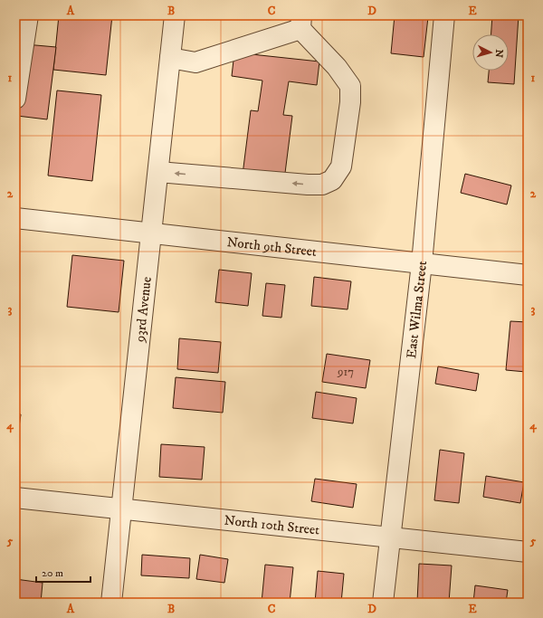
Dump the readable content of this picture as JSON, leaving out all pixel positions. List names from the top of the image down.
{
  "streets": {
    "street": [
      "North 9th Street",
      "93rd Avenue",
      "East Wilma Street",
      "North 10th Street"
    ]
  },
  "crossings": [
    ["North 9th Street", "93rd Avenue"],
    ["North 9th Street", "East Wilma Street"],
    ["93rd Avenue", "North 10th Street"],
    ["East Wilma Street", "North 10th Street"]
  ],
  "house_numbers": ["917"],
  "scale_bar": "20 m",
  "north": "right",
  "grid": {
    "columns": [
      "A",
      "B",
      "C",
      "D",
      "E"
    ],
    "rows": [
      "1",
      "2",
      "3",
      "4",
      "5"
    ]
  }
}
